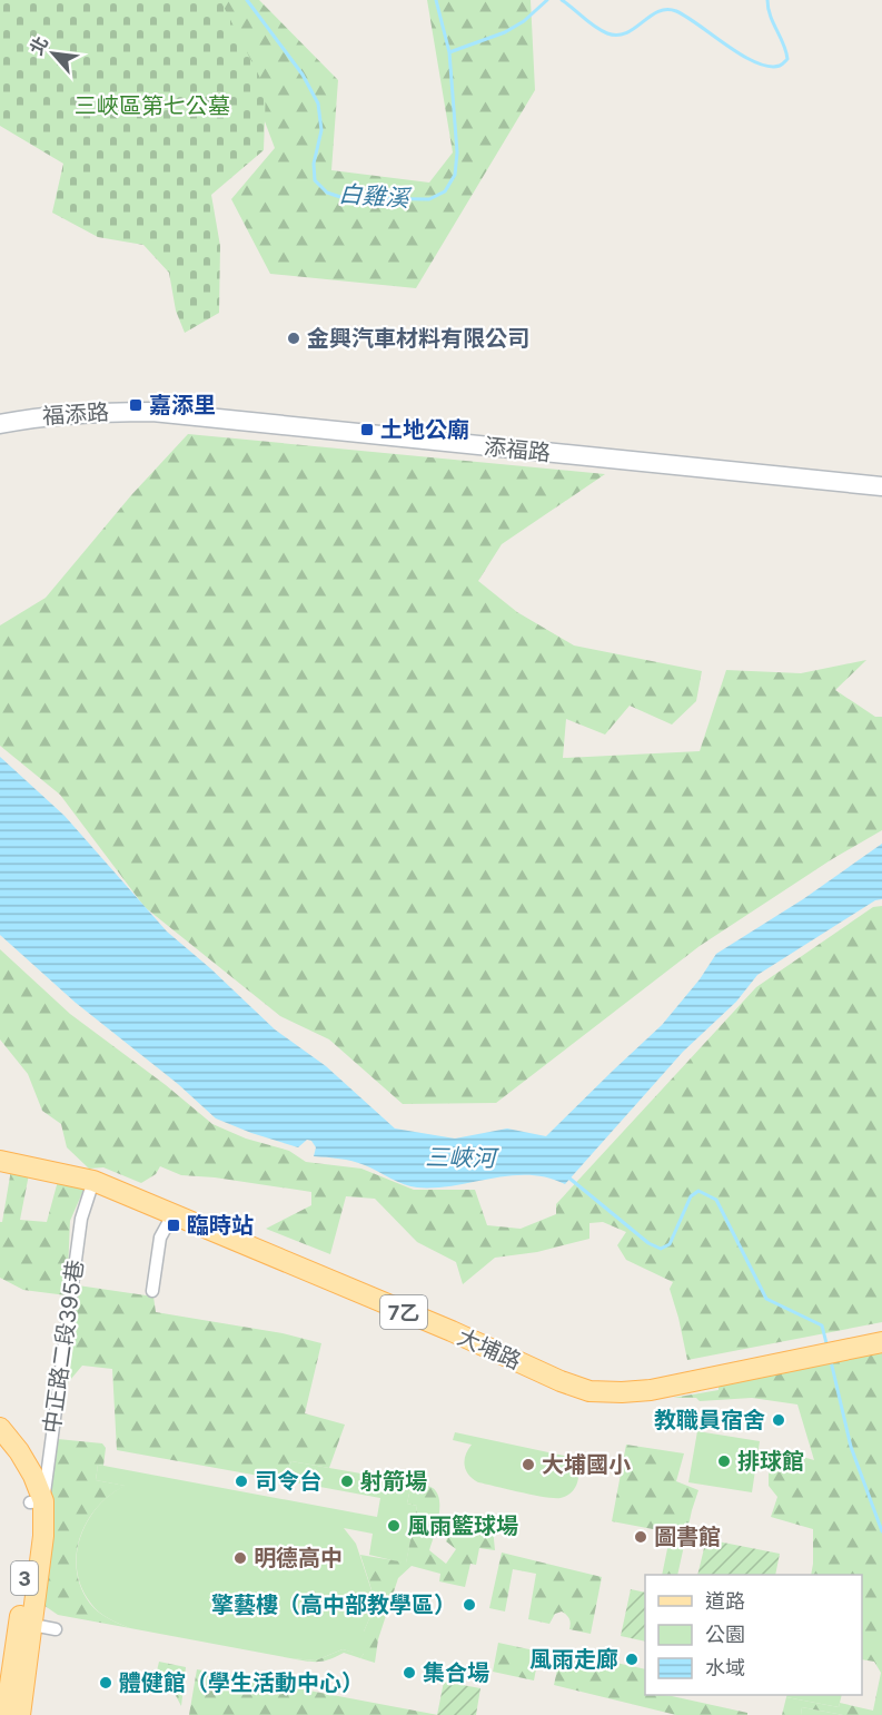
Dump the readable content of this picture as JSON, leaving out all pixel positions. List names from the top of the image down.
{
  "streets": {
    "main road": ["7乙", "大埔路", "3"],
    "street": ["福添路", "添福路", "中正路二段395巷"]
  },
  "crossings": [
    ["福添路", "添福路"],
    ["中正路二段395巷", "大埔路"],
    ["中正路二段395巷", "3"]
  ],
  "water": ["白雞溪", "三峽河"],
  "parks": ["三峽區第七公墓"],
  "places": {
    "other": [
      "金興汽車材料有限公司",
      "教職員宿舍",
      "排球館",
      "大埔國小",
      "司令台",
      "射箭場",
      "風雨籃球場",
      "圖書館",
      "明德高中",
      "擎藝樓（高中部教學區）",
      "風雨走廊",
      "集合場",
      "體健館（學生活動中心）"
    ],
    "transit": ["嘉添里", "土地公廟", "臨時站"]
  },
  "legend": ["道路", "公園", "水域"],
  "north": "top left"
}
